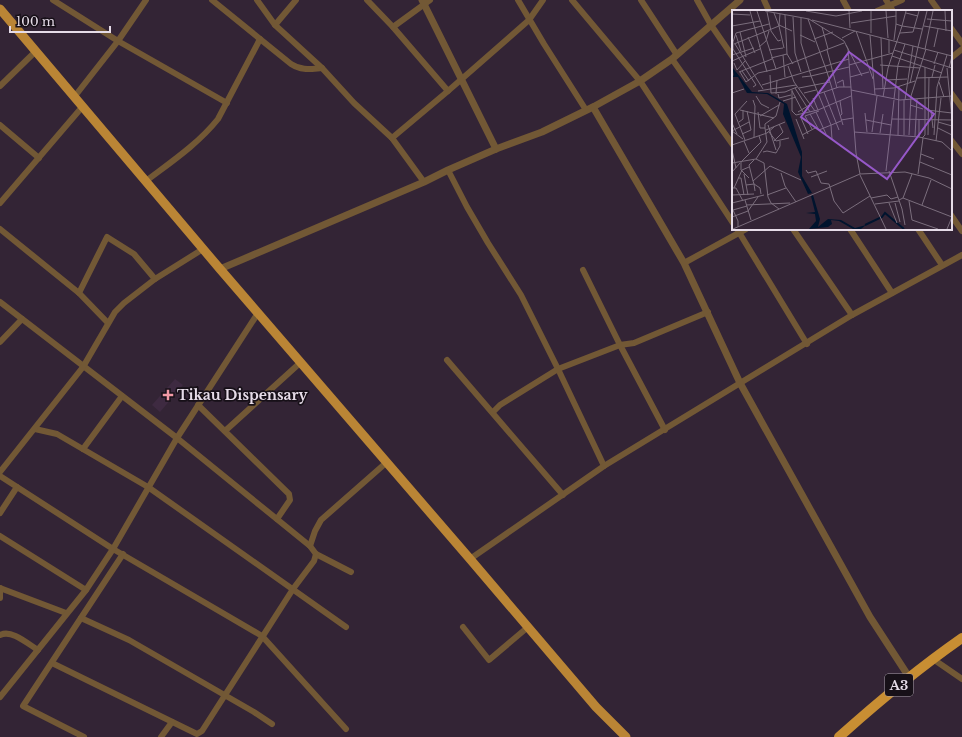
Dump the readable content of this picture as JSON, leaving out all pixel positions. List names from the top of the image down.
{
  "streets": {
    "highway": ["A3"]
  },
  "places": {
    "health": ["Tikau Dispensary"]
  },
  "scale_bar": "100 m"
}
